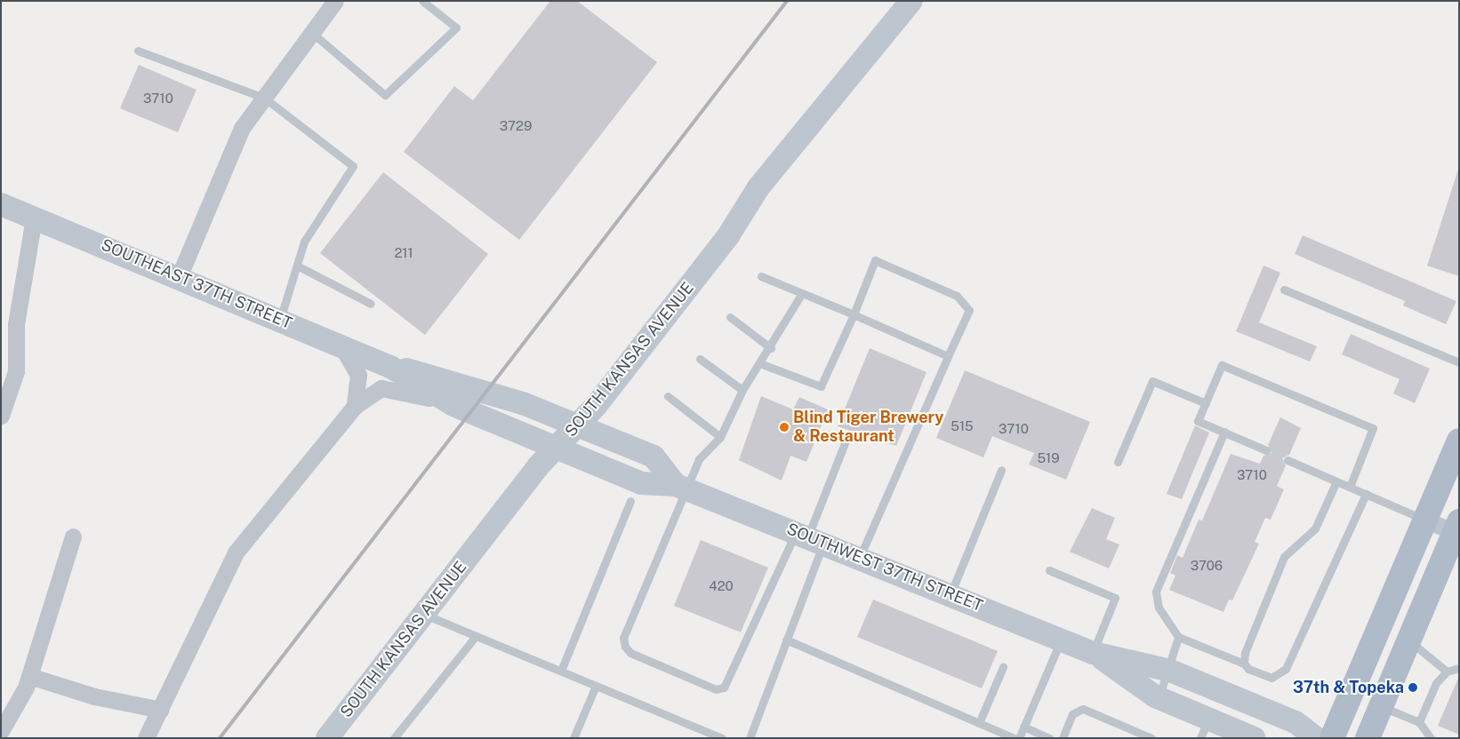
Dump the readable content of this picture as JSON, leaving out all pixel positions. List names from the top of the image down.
{
  "streets": {
    "main road": ["SOUTHEAST 37TH STREET", "SOUTH KANSAS AVENUE", "SOUTHWEST 37TH STREET"]
  },
  "crossings": [
    ["SOUTHEAST 37TH STREET", "SOUTHWEST 37TH STREET"],
    ["SOUTH KANSAS AVENUE", "SOUTHWEST 37TH STREET"]
  ],
  "places": ["Blind Tiger Brewery & Restaurant", "37th & Topeka"],
  "house_numbers": [
    "3710",
    "3729",
    "211",
    "515",
    "3710",
    "519",
    "3710",
    "3706",
    "420"
  ]
}
